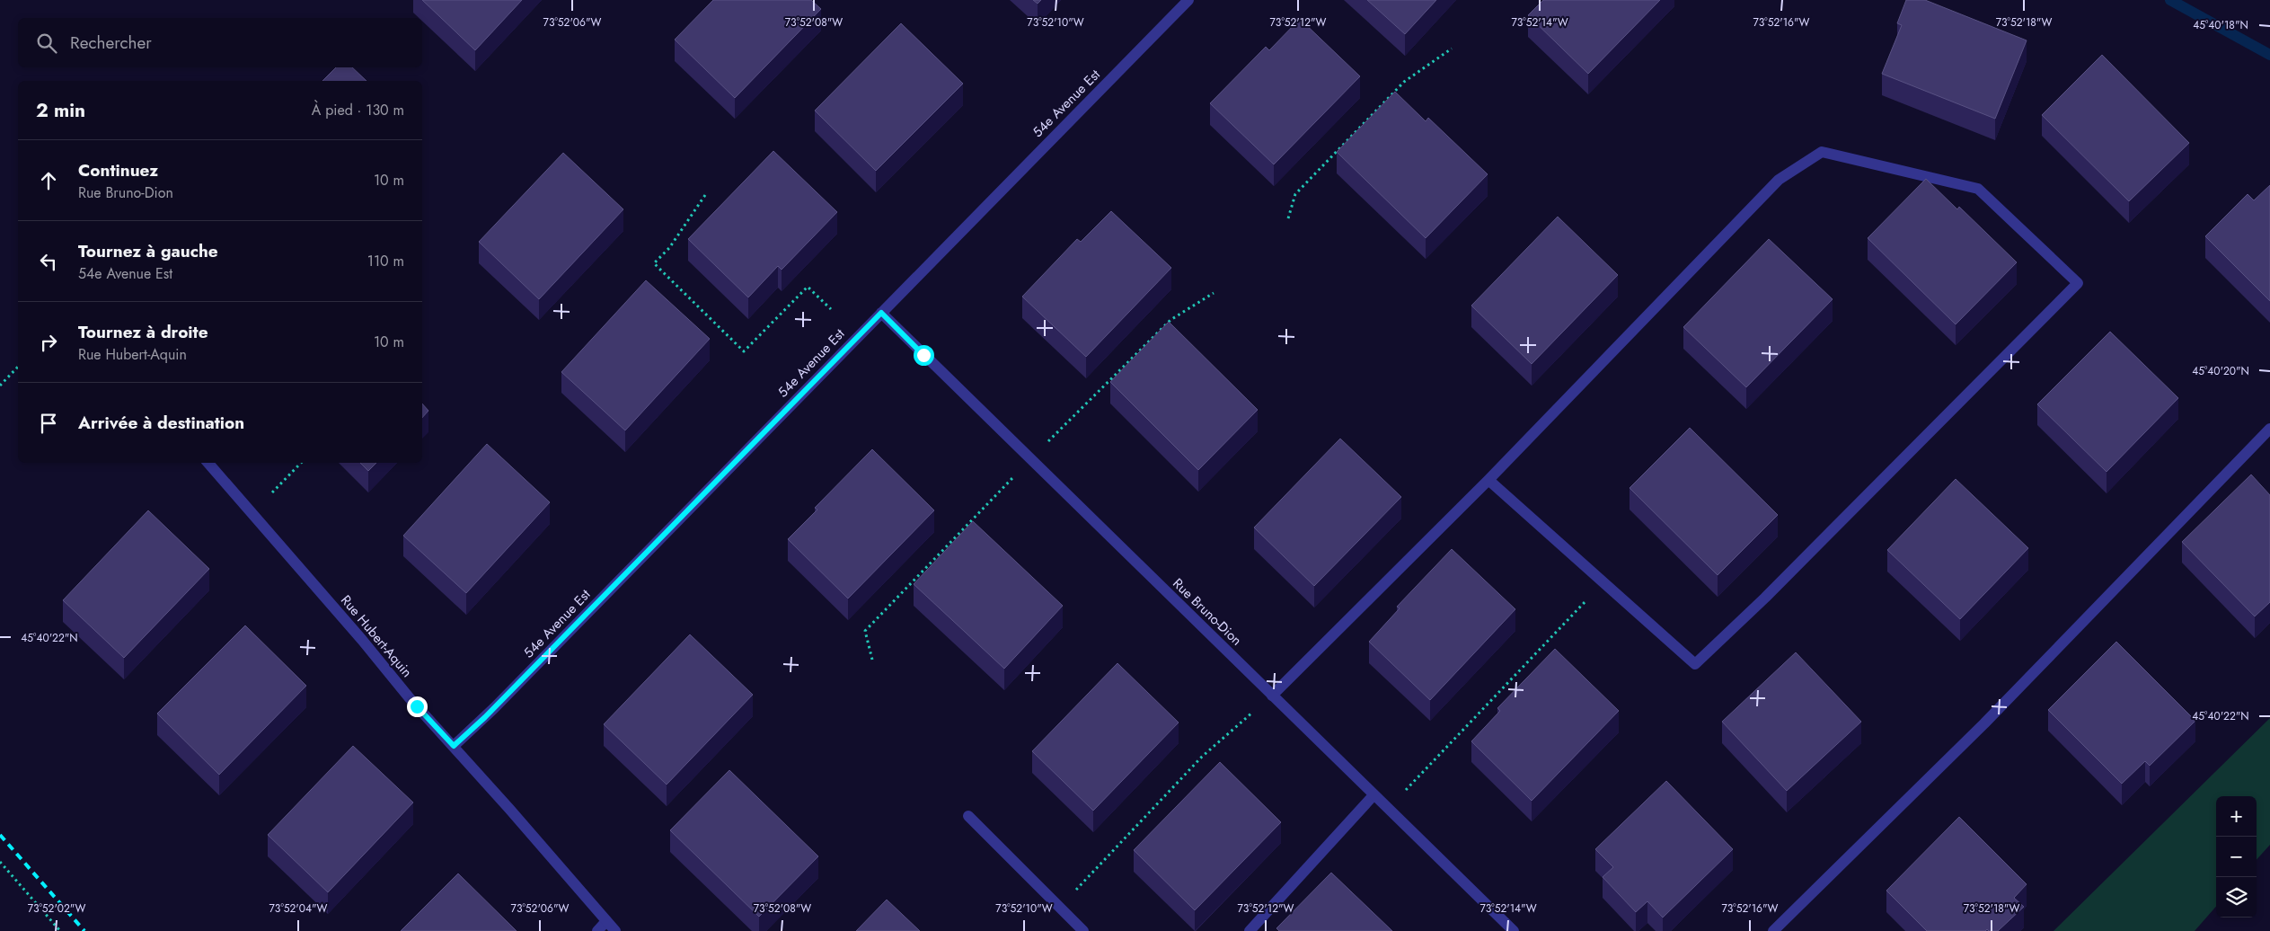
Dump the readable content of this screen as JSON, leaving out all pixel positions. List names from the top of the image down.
{
  "streets": {
    "street": ["54e Avenue Est", "Rue Bruno-Dion", "Rue Hubert-Aquin"]
  },
  "crossings": [
    ["54e Avenue Est", "Rue Bruno-Dion"],
    ["54e Avenue Est", "Rue Hubert-Aquin"]
  ],
  "page": {
    "search": "Rechercher",
    "heading": ["2 min", "À pied · 130 m"],
    "list": [
      ["Continuez", "Rue Bruno-Dion", "10 m"],
      ["Tournez à gauche", "54e Avenue Est", "110 m"],
      ["Tournez à droite", "Rue Hubert-Aquin", "10 m"],
      "Arrivée à destination"
    ],
    "map_buttons": ["+", "−"]
  },
  "coordinates": [
    "73°52'06\"W",
    "73°52'08\"W",
    "73°52'10\"W",
    "73°52'12\"W",
    "73°52'14\"W",
    "73°52'16\"W",
    "73°52'18\"W",
    "45°40'18\"N",
    "45°40'20\"N",
    "45°40'22\"N",
    "73°52'02\"W",
    "73°52'04\"W"
  ]
}
